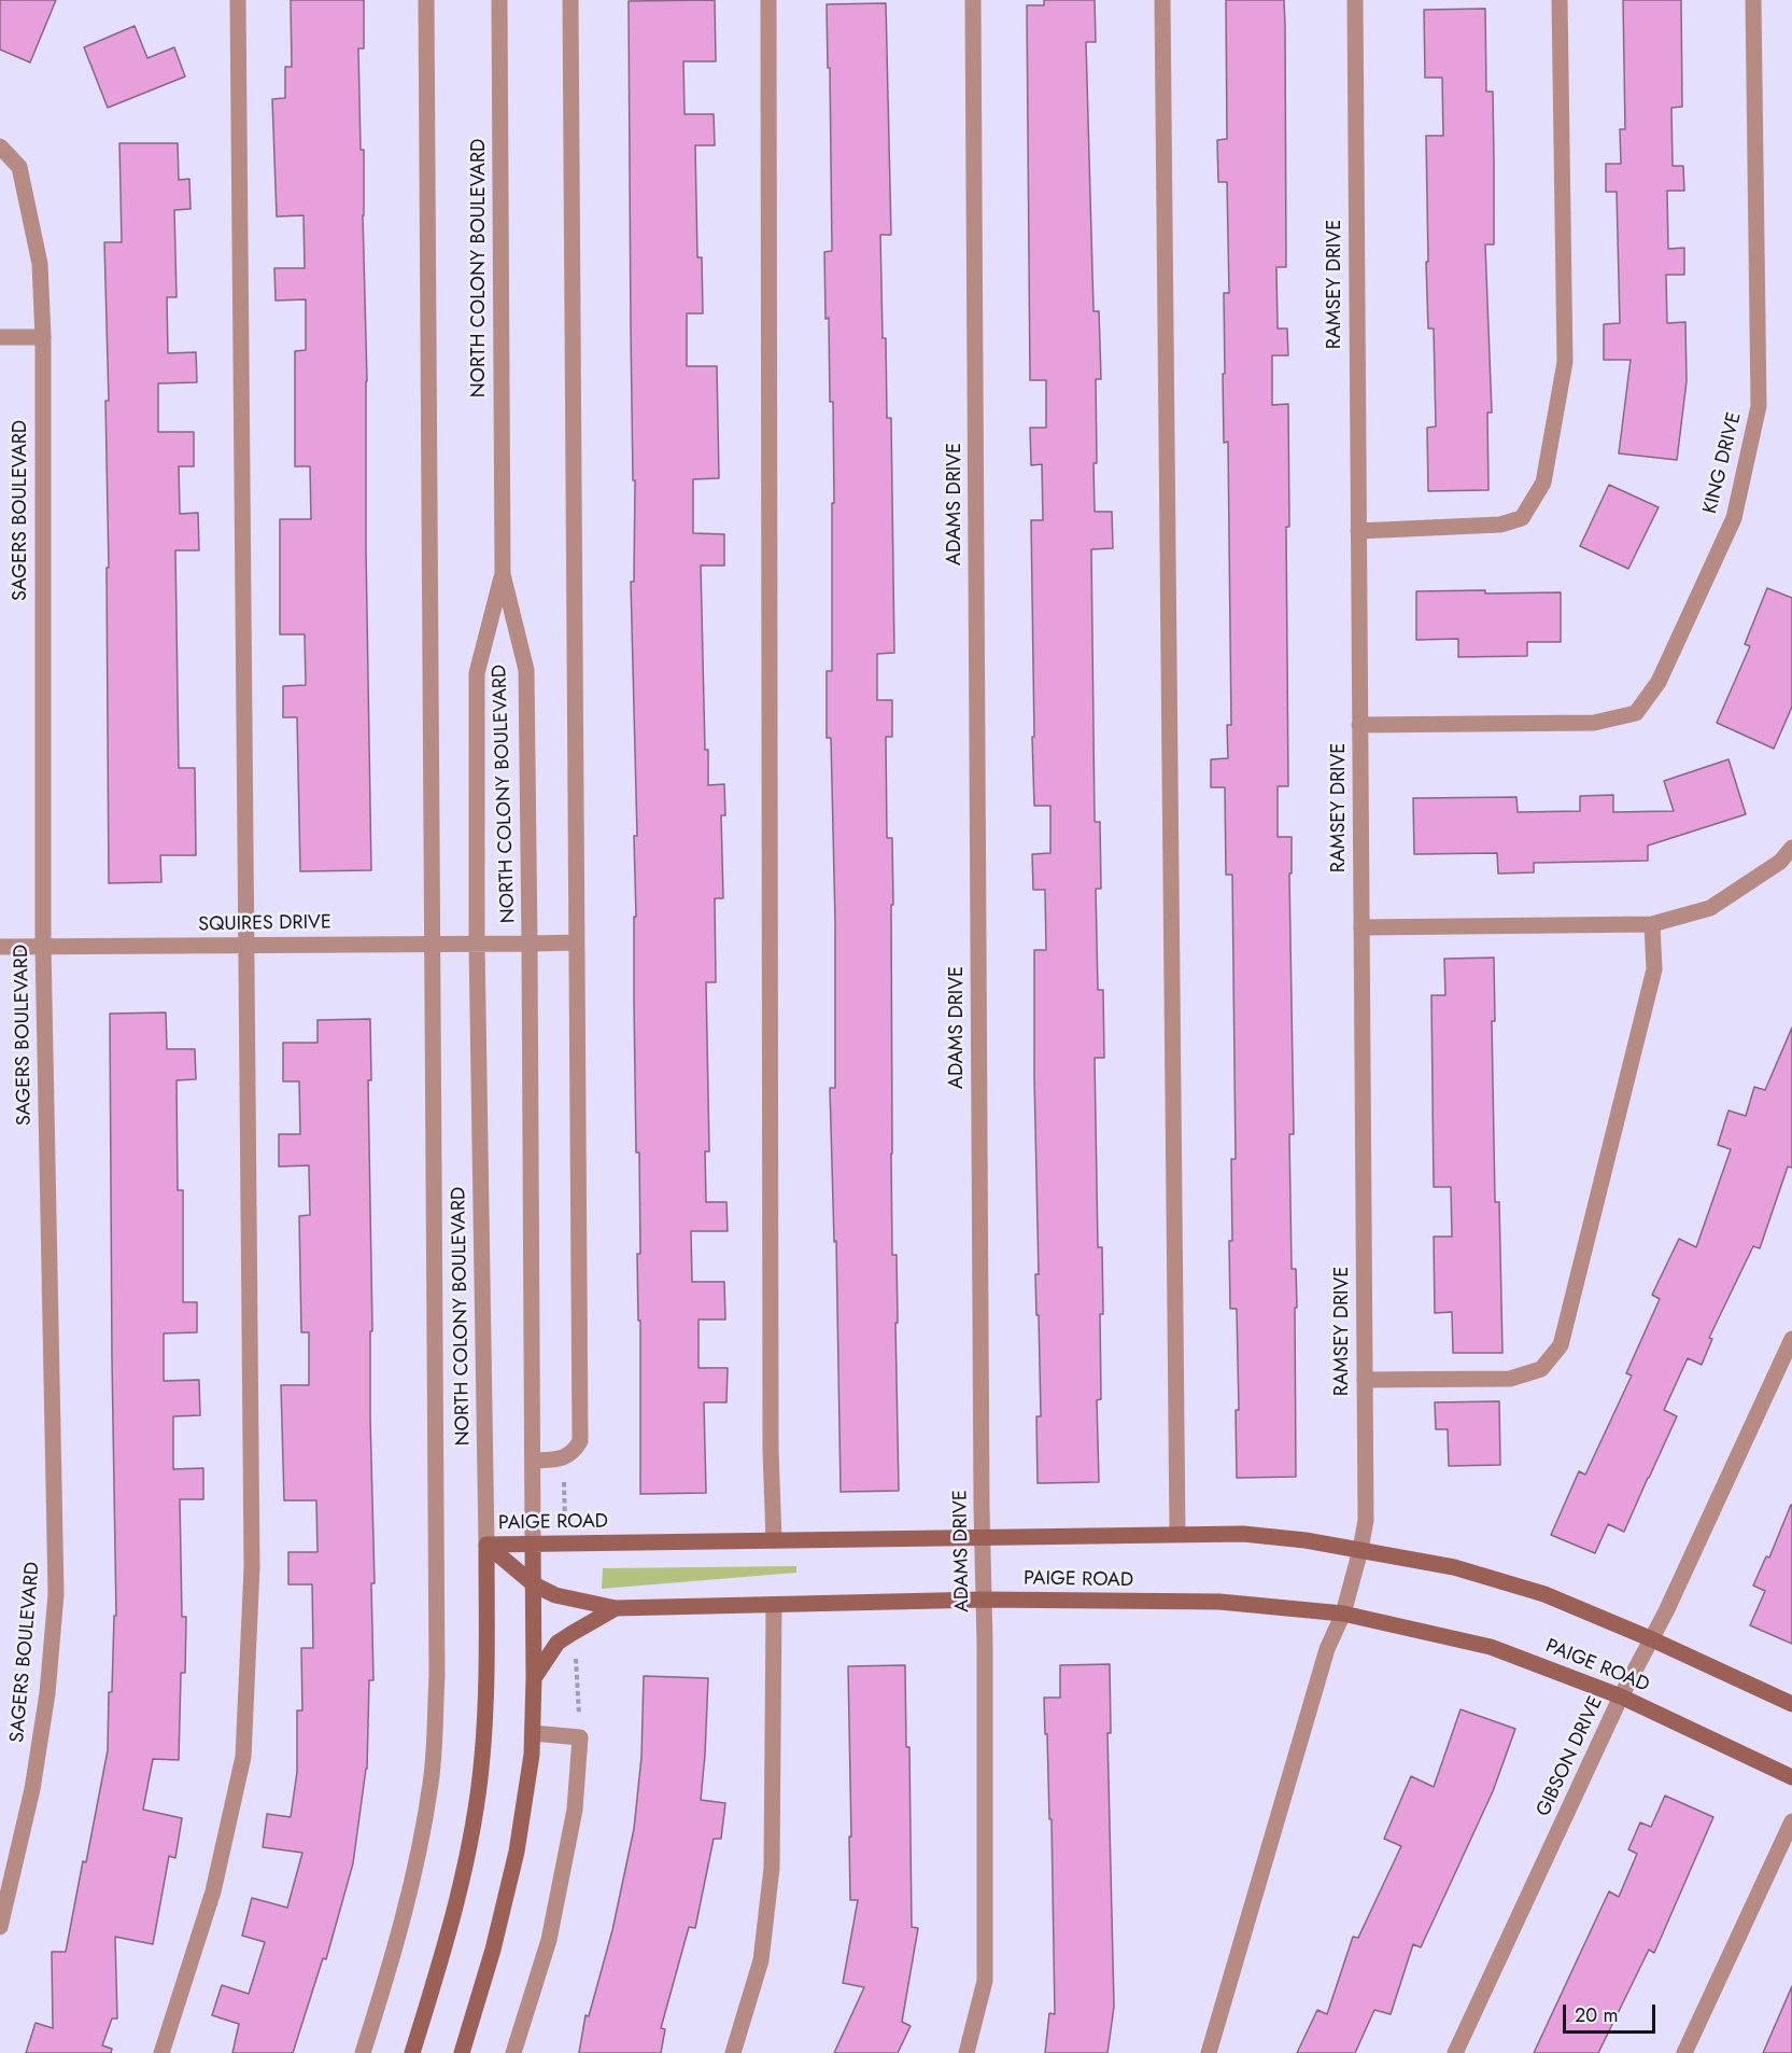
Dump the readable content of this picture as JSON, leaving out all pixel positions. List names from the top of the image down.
{
  "streets": {
    "main road": ["NORTH COLONY BOULEVARD", "PAIGE ROAD"],
    "street": [
      "RAMSEY DRIVE",
      "KING DRIVE",
      "ADAMS DRIVE",
      "SAGERS BOULEVARD",
      "SQUIRES DRIVE",
      "GIBSON DRIVE"
    ]
  },
  "crossings": [
    ["NORTH COLONY BOULEVARD", "SQUIRES DRIVE"],
    ["NORTH COLONY BOULEVARD", "PAIGE ROAD"],
    ["RAMSEY DRIVE", "KING DRIVE"],
    ["RAMSEY DRIVE", "PAIGE ROAD"],
    ["ADAMS DRIVE", "PAIGE ROAD"],
    ["SAGERS BOULEVARD", "SQUIRES DRIVE"],
    ["PAIGE ROAD", "GIBSON DRIVE"]
  ],
  "scale_bar": "20 m"
}
